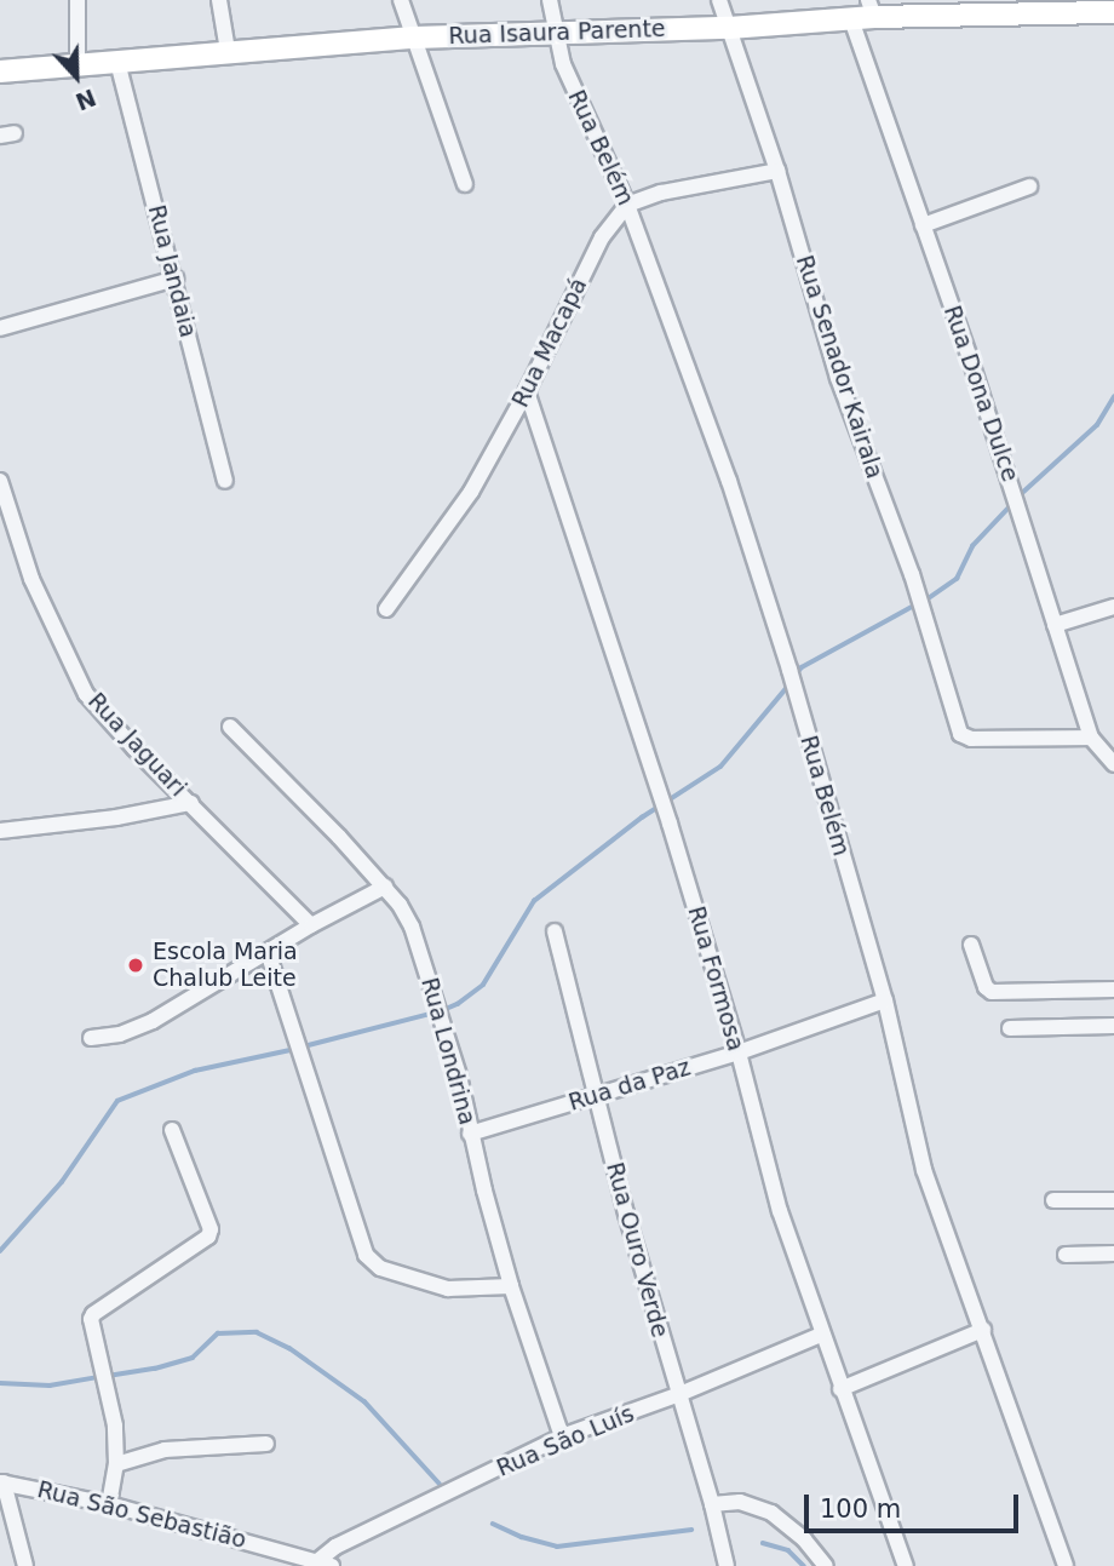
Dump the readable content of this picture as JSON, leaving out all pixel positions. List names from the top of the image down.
{
  "streets": {
    "street": [
      "Rua Isaura Parente",
      "Rua Belém",
      "Rua Jandaia",
      "Rua Macapá",
      "Rua Senador Kairala",
      "Rua Dona Dulce",
      "Rua Jaguari",
      "Rua Formosa",
      "Rua Londrina",
      "Rua da Paz",
      "Rua Ouro Verde",
      "Rua São Luís",
      "Rua São Sebastião"
    ]
  },
  "crossings": [
    ["Rua Isaura Parente", "Rua Belém"],
    ["Rua Isaura Parente", "Rua Jandaia"],
    ["Rua Isaura Parente", "Rua Senador Kairala"],
    ["Rua Isaura Parente", "Rua Dona Dulce"],
    ["Rua Belém", "Rua Macapá"],
    ["Rua Belém", "Rua da Paz"],
    ["Rua Macapá", "Rua Formosa"],
    ["Rua Senador Kairala", "Rua Dona Dulce"],
    ["Rua Formosa", "Rua da Paz"],
    ["Rua Formosa", "Rua São Luís"],
    ["Rua Londrina", "Rua da Paz"],
    ["Rua Londrina", "Rua São Luís"],
    ["Rua da Paz", "Rua Ouro Verde"],
    ["Rua Ouro Verde", "Rua São Luís"],
    ["Rua São Luís", "Rua São Sebastião"]
  ],
  "places": ["Escola Maria Chalub Leite"],
  "scale_bar": "100 m",
  "north": "bottom"
}
